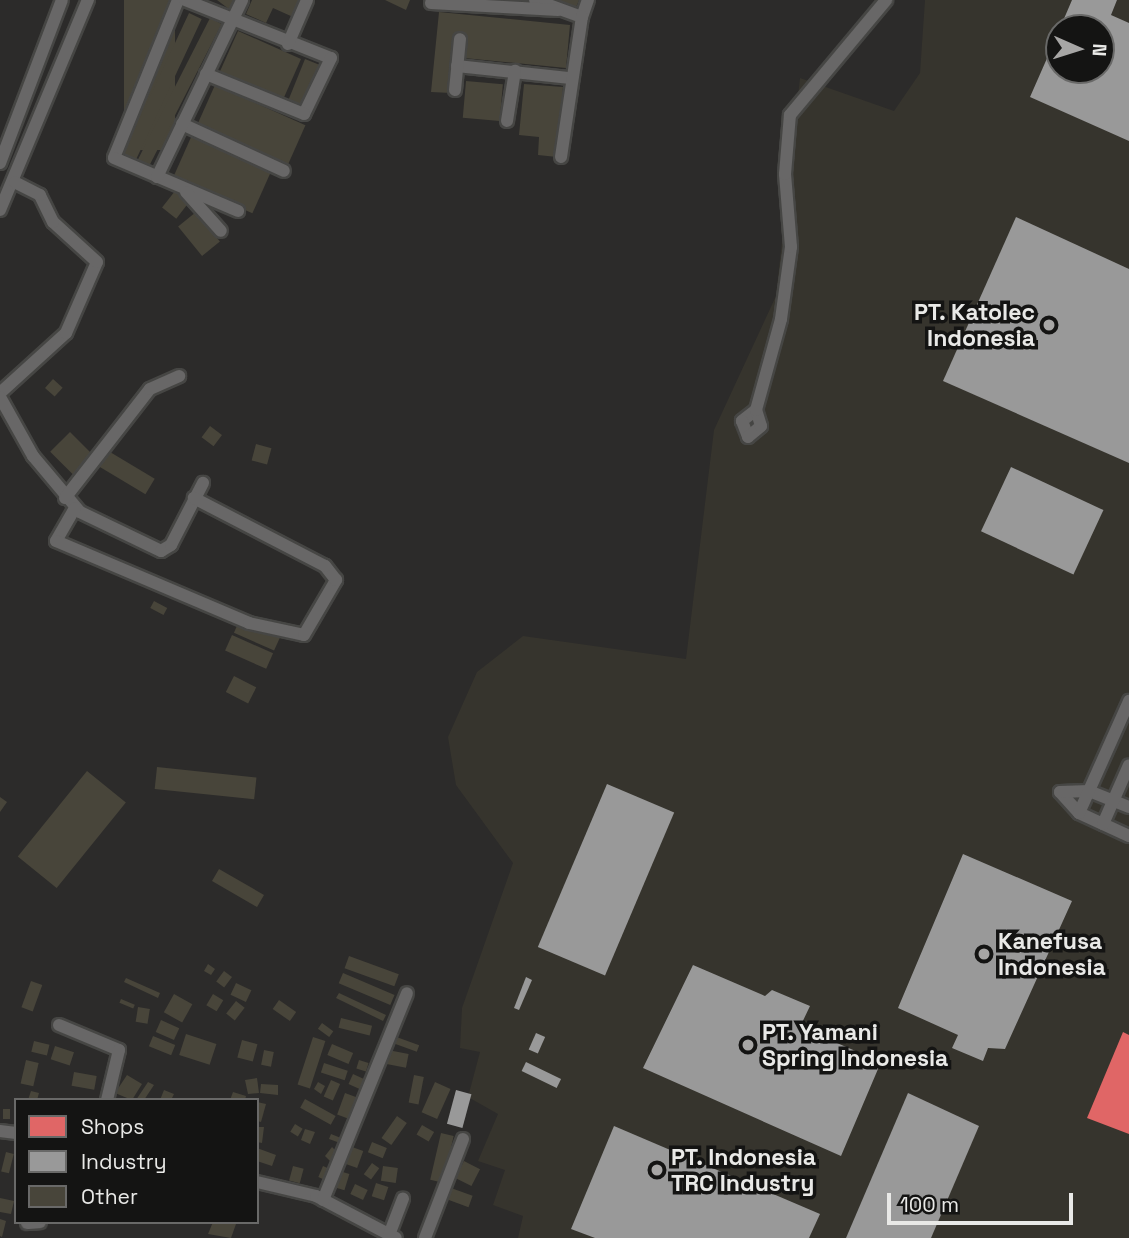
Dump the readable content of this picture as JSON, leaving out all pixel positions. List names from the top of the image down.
{
  "places": [
    "PT. Katolec Indonesia",
    "Kanefusa Indonesia",
    "PT. Yamani Spring Indonesia",
    "PT. Indonesia TRC Industry"
  ],
  "legend": ["Shops", "Industry", "Other"],
  "scale_bar": "100 m",
  "north": "right"
}
